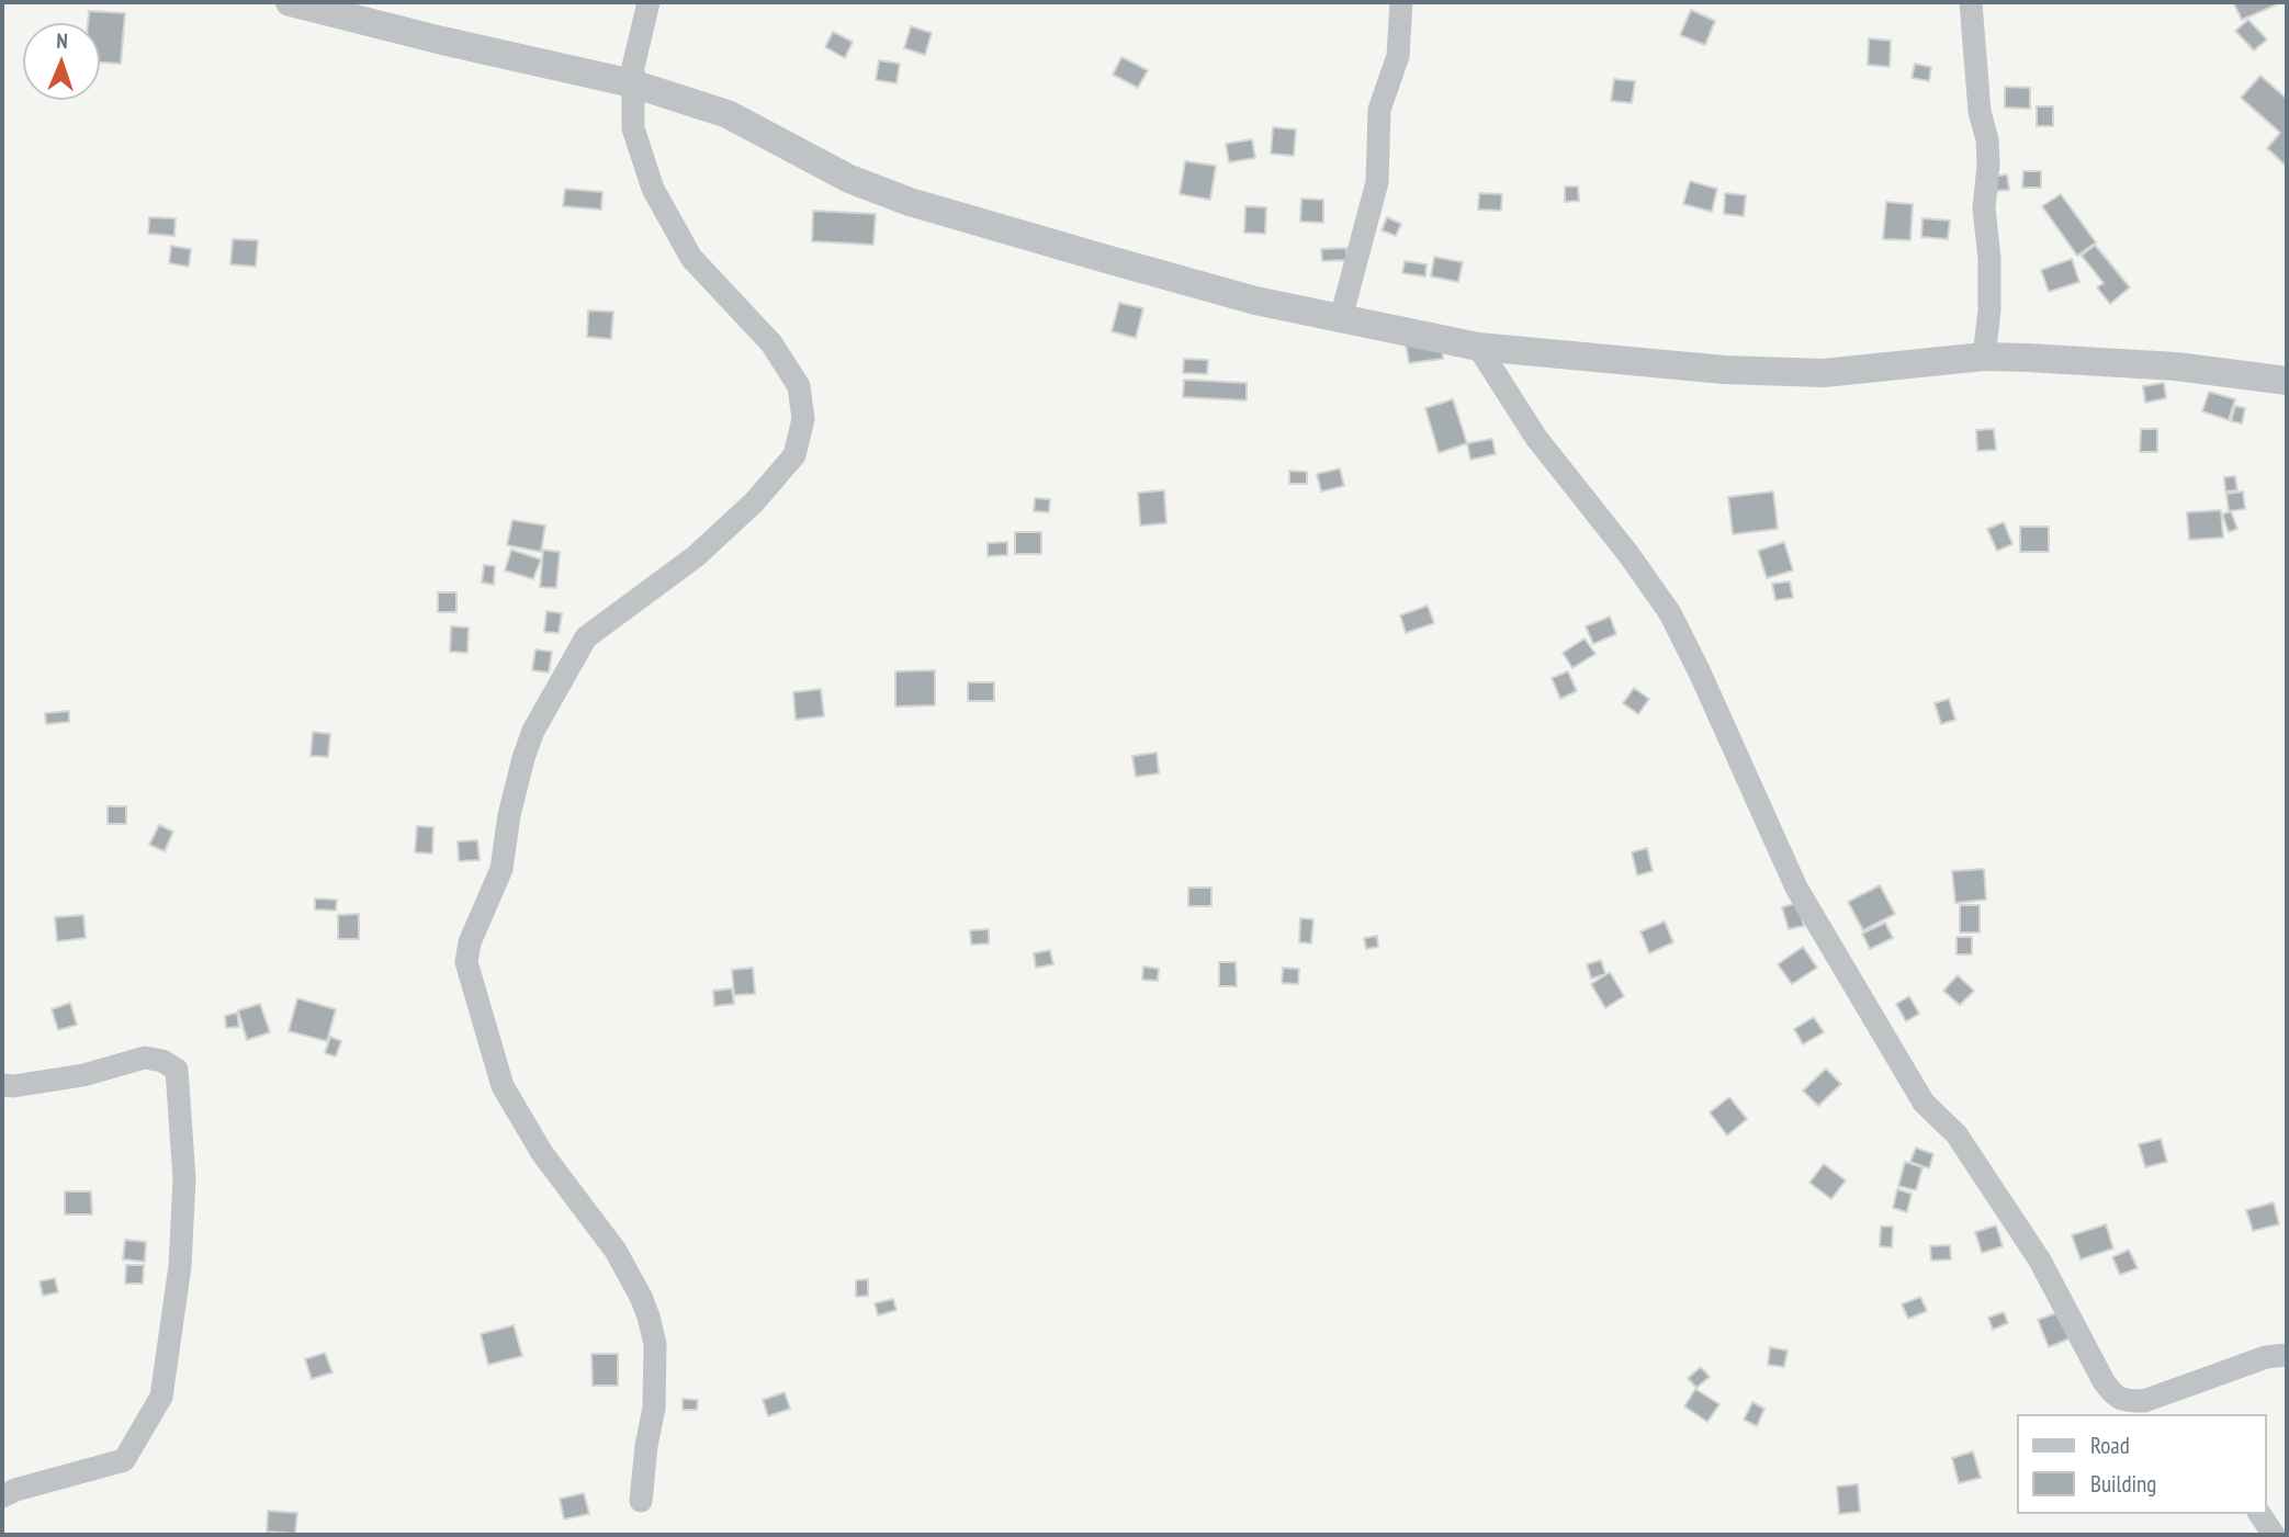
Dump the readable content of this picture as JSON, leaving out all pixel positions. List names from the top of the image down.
{
  "legend": ["Road", "Building"],
  "north": "top"
}
